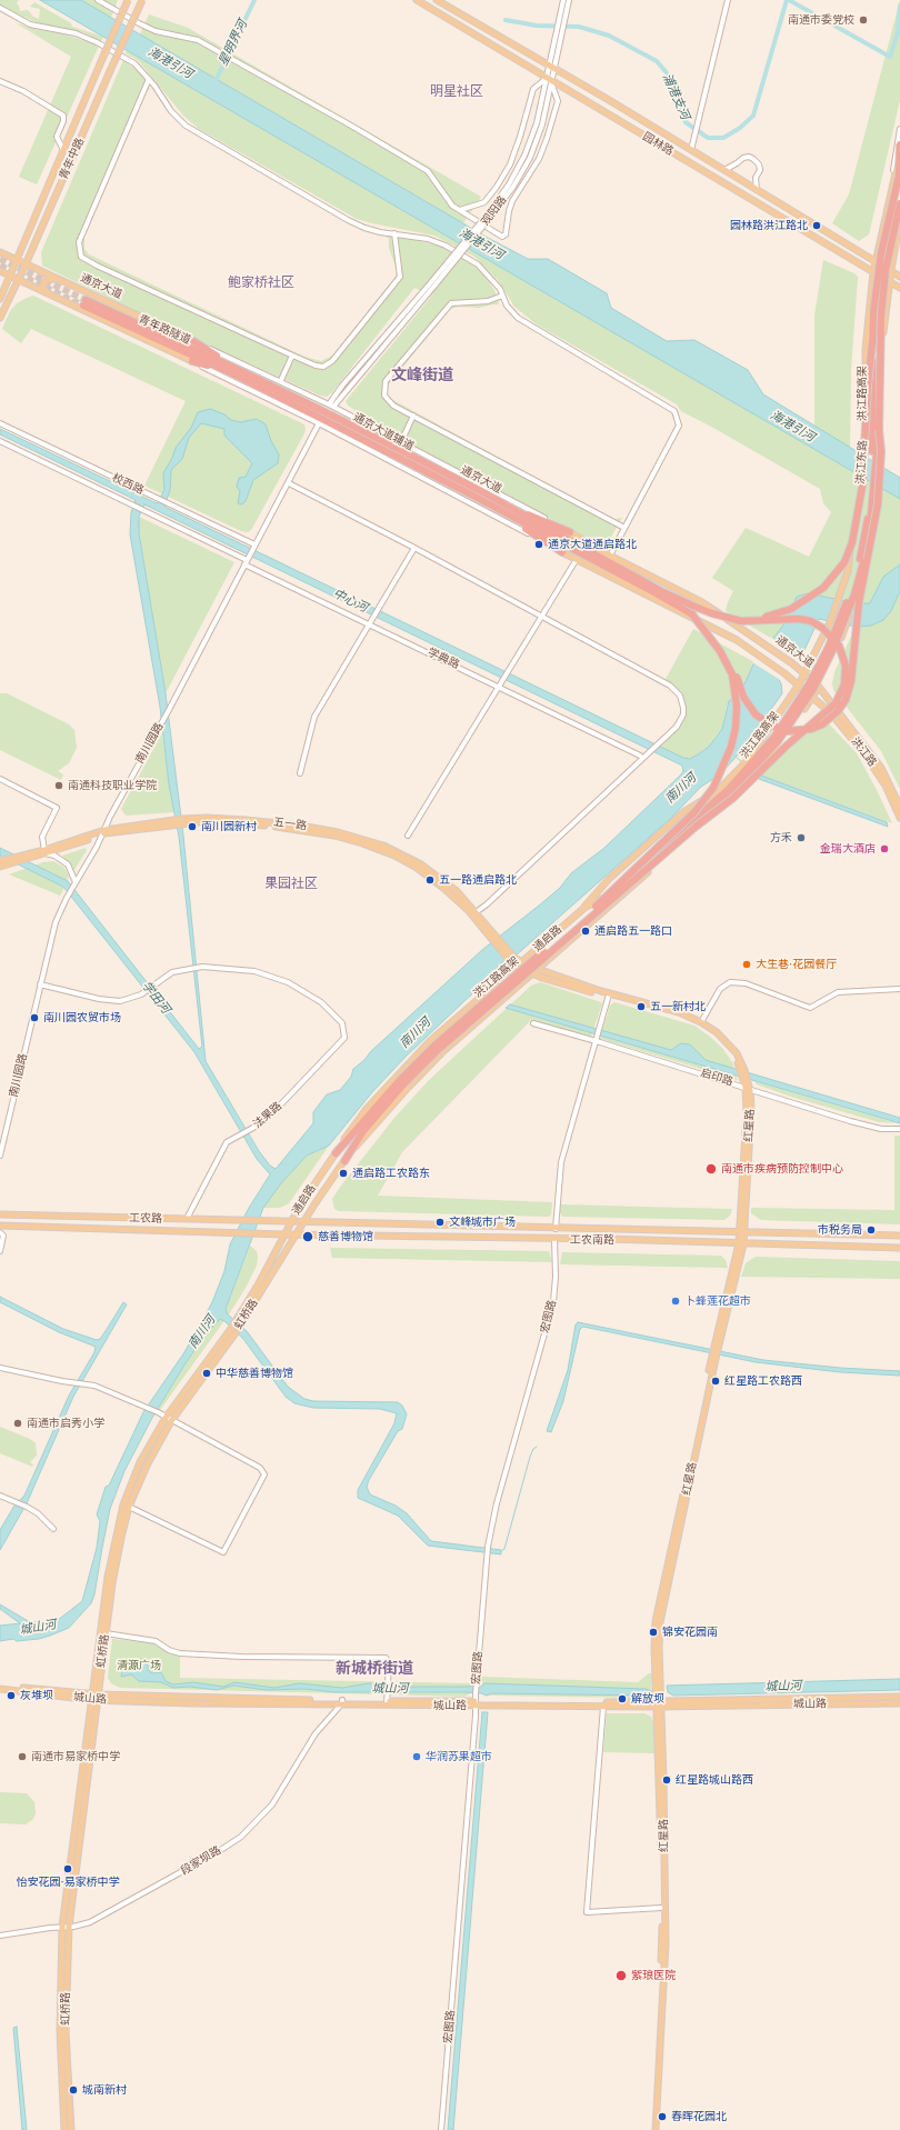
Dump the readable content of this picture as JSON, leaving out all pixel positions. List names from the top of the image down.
{
  "streets": {
    "highway": ["通京大道", "青年路隧道", "洪江路高架"],
    "main road": [
      "园林路",
      "青年中路",
      "洪江东路",
      "洪江路",
      "五一路",
      "通启路",
      "红星路",
      "工农路",
      "工农南路",
      "虹桥路",
      "城山路"
    ],
    "street": [
      "观阳路",
      "通京大道辅道",
      "校西路",
      "学典路",
      "南川园路",
      "启印路",
      "法果路",
      "宏图路",
      "段家坝路"
    ]
  },
  "crossings": [
    ["园林路", "观阳路"],
    ["园林路", "洪江东路"],
    ["青年中路", "通京大道"],
    ["观阳路", "通京大道辅道"],
    ["通京大道", "青年路隧道"],
    ["通京大道", "通京大道辅道"],
    ["通京大道", "洪江东路"],
    ["通京大道", "洪江路"],
    ["通京大道", "通启路"],
    ["洪江路高架", "通启路"],
    ["通京大道辅道", "南川园路"],
    ["洪江东路", "洪江路"],
    ["洪江东路", "通启路"],
    ["校西路", "学典路"],
    ["校西路", "南川园路"],
    ["学典路", "南川园路"],
    ["南川园路", "五一路"],
    ["南川园路", "法果路"],
    ["洪江路", "通启路"],
    ["五一路", "通启路"],
    ["五一路", "红星路"],
    ["通启路", "红星路"],
    ["通启路", "工农路"],
    ["通启路", "工农南路"],
    ["通启路", "虹桥路"],
    ["启印路", "红星路"],
    ["法果路", "工农路"],
    ["红星路", "工农南路"],
    ["红星路", "城山路"],
    ["工农路", "工农南路"],
    ["工农路", "虹桥路"],
    ["工农南路", "虹桥路"],
    ["工农南路", "宏图路"],
    ["虹桥路", "城山路"],
    ["虹桥路", "段家坝路"],
    ["宏图路", "城山路"],
    ["城山路", "段家坝路"]
  ],
  "districts": [
    "明星社区",
    "鲍家桥社区",
    "文峰街道",
    "果园社区",
    "新城桥街道"
  ],
  "water": [
    "星明界河",
    "海港引河",
    "浦港支河",
    "中心河",
    "南川河",
    "学田河",
    "城山河"
  ],
  "parks": ["清源广场"],
  "places": [
    "南通市委党校",
    "园林路洪江路北",
    "通京大道通启路北",
    "南通科技职业学院",
    "南川园新村",
    "方禾",
    "金瑞大酒店",
    "五一路通启路北",
    "通启路五一路口",
    "大生巷·花园餐厅",
    "五一新村北",
    "南川园农贸市场",
    "南通市疾病预防控制中心",
    "通启路工农路东",
    "文峰城市广场",
    "市税务局",
    "慈善博物馆",
    "卜蜂莲花超市",
    "中华慈善博物馆",
    "红星路工农路西",
    "南通市启秀小学",
    "锦安花园南",
    "灰堆坝",
    "解放坝",
    "南通市易家桥中学",
    "华润苏果超市",
    "红星路城山路西",
    "怡安花园·易家桥中学",
    "紫琅医院",
    "城南新村",
    "春晖花园北"
  ]
}
